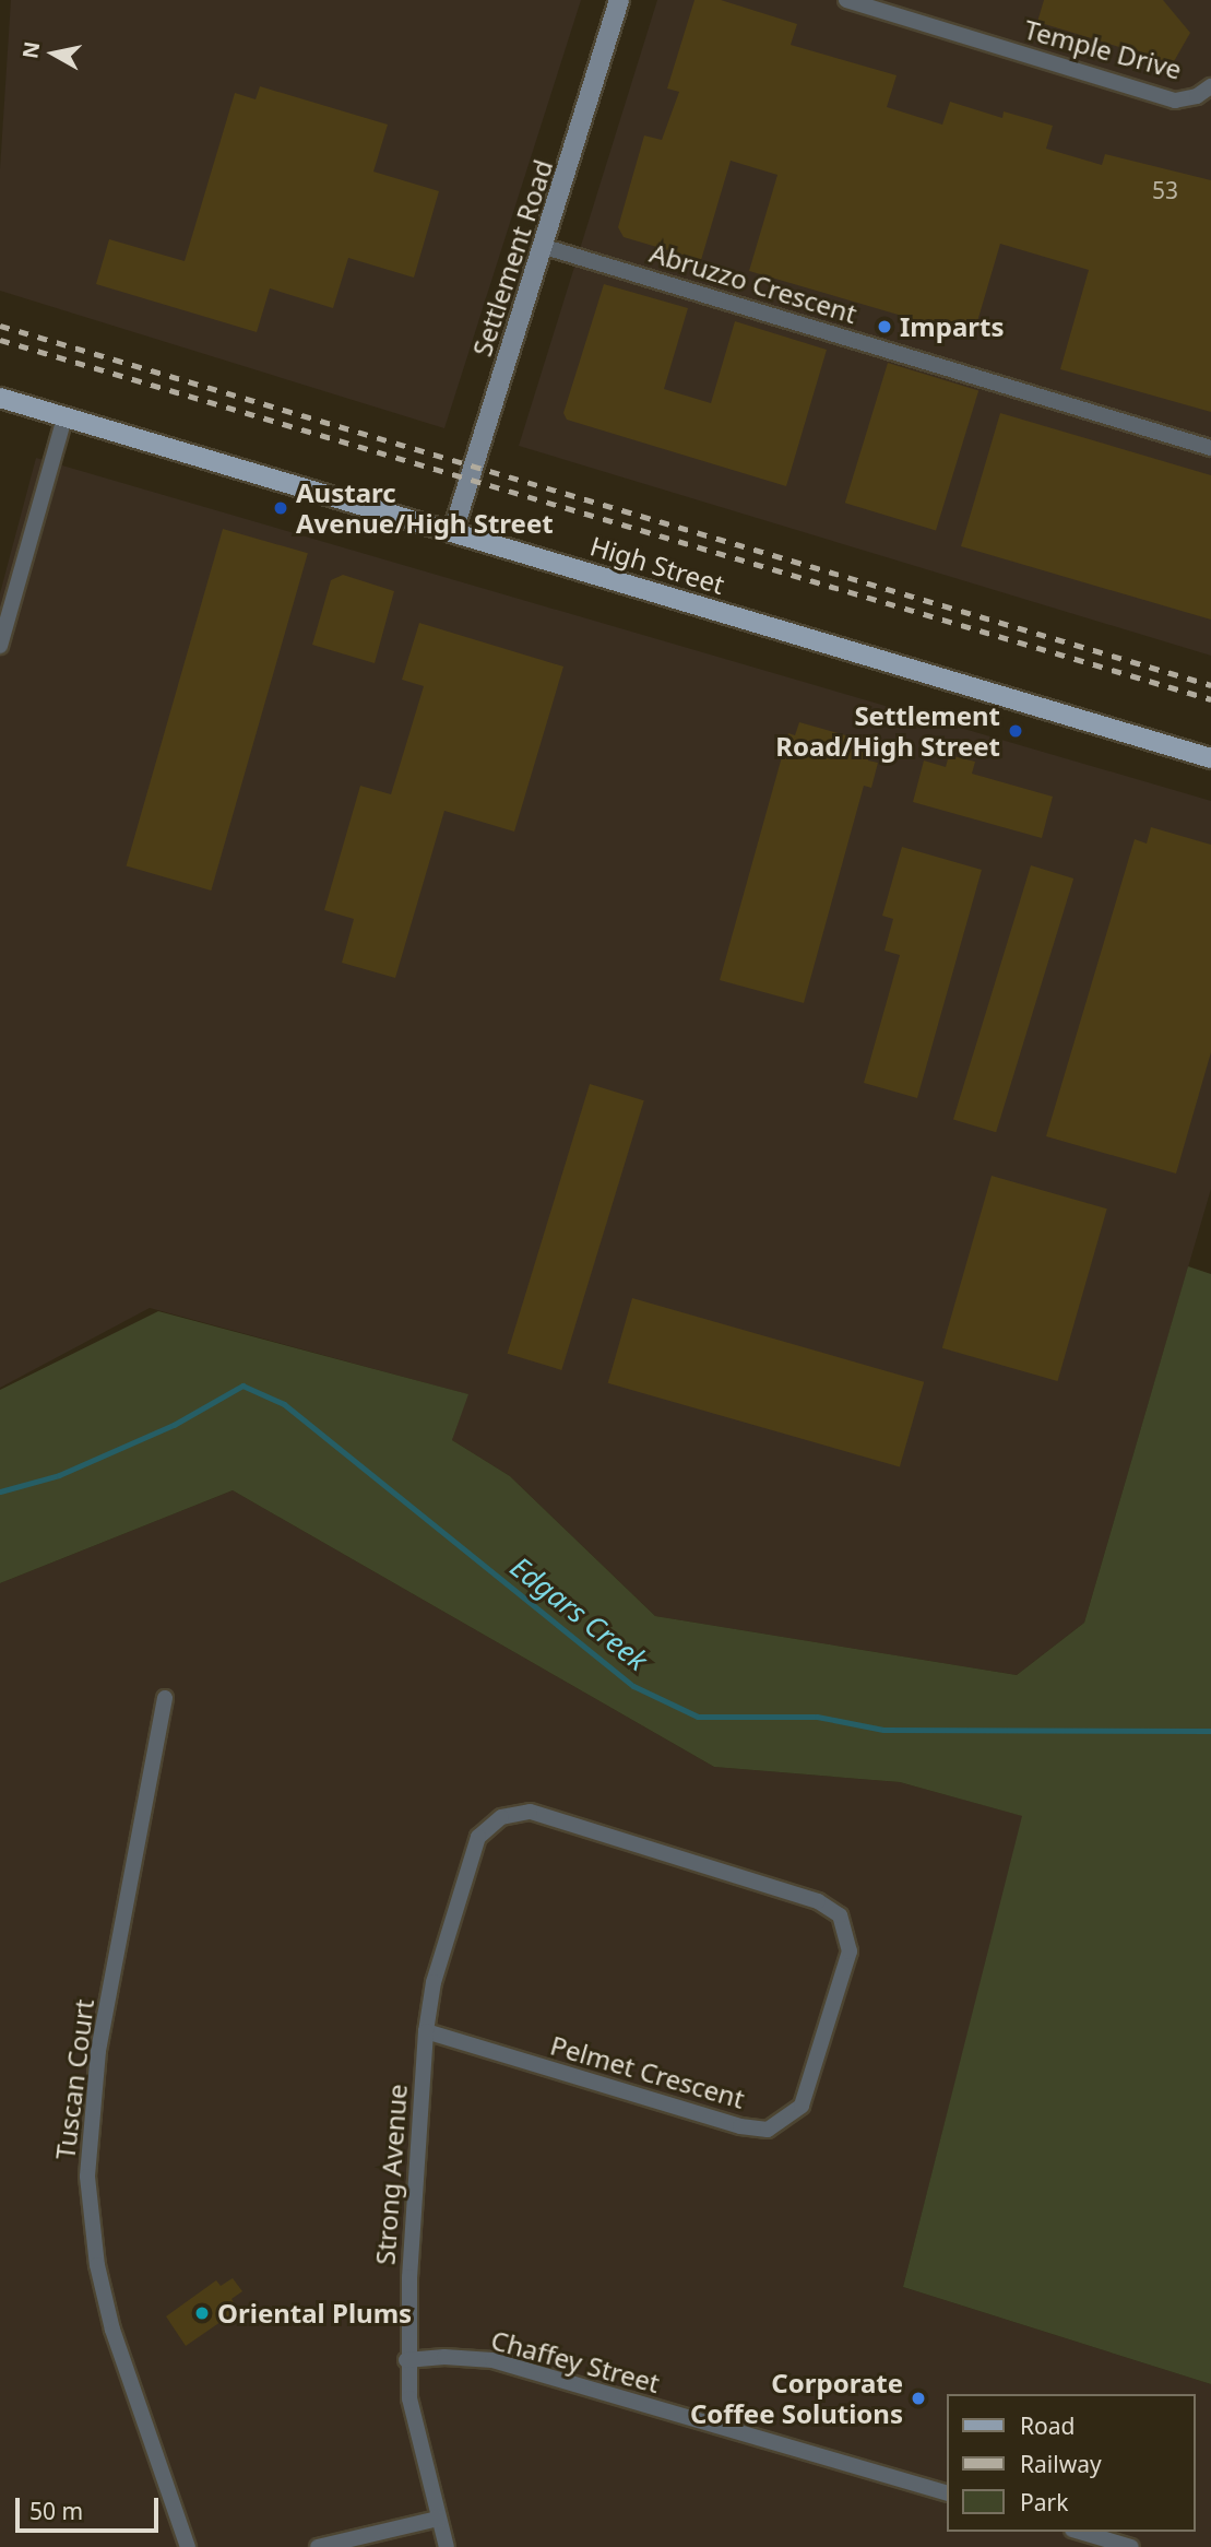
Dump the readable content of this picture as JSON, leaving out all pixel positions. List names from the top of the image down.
{
  "streets": {
    "main road": ["Settlement Road", "High Street"],
    "street": [
      "Temple Drive",
      "Abruzzo Crescent",
      "Pelmet Crescent",
      "Tuscan Court",
      "Strong Avenue",
      "Chaffey Street"
    ]
  },
  "crossings": [
    ["Settlement Road", "Abruzzo Crescent"],
    ["Settlement Road", "High Street"],
    ["Pelmet Crescent", "Strong Avenue"],
    ["Strong Avenue", "Chaffey Street"]
  ],
  "water": ["Edgars Creek"],
  "places": [
    "Imparts",
    "Austarc Avenue/High Street",
    "Settlement Road/High Street",
    "Oriental Plums",
    "Corporate Coffee Solutions"
  ],
  "house_numbers": ["53"],
  "legend": ["Road", "Railway", "Park"],
  "scale_bar": "50 m",
  "north": "left"
}
